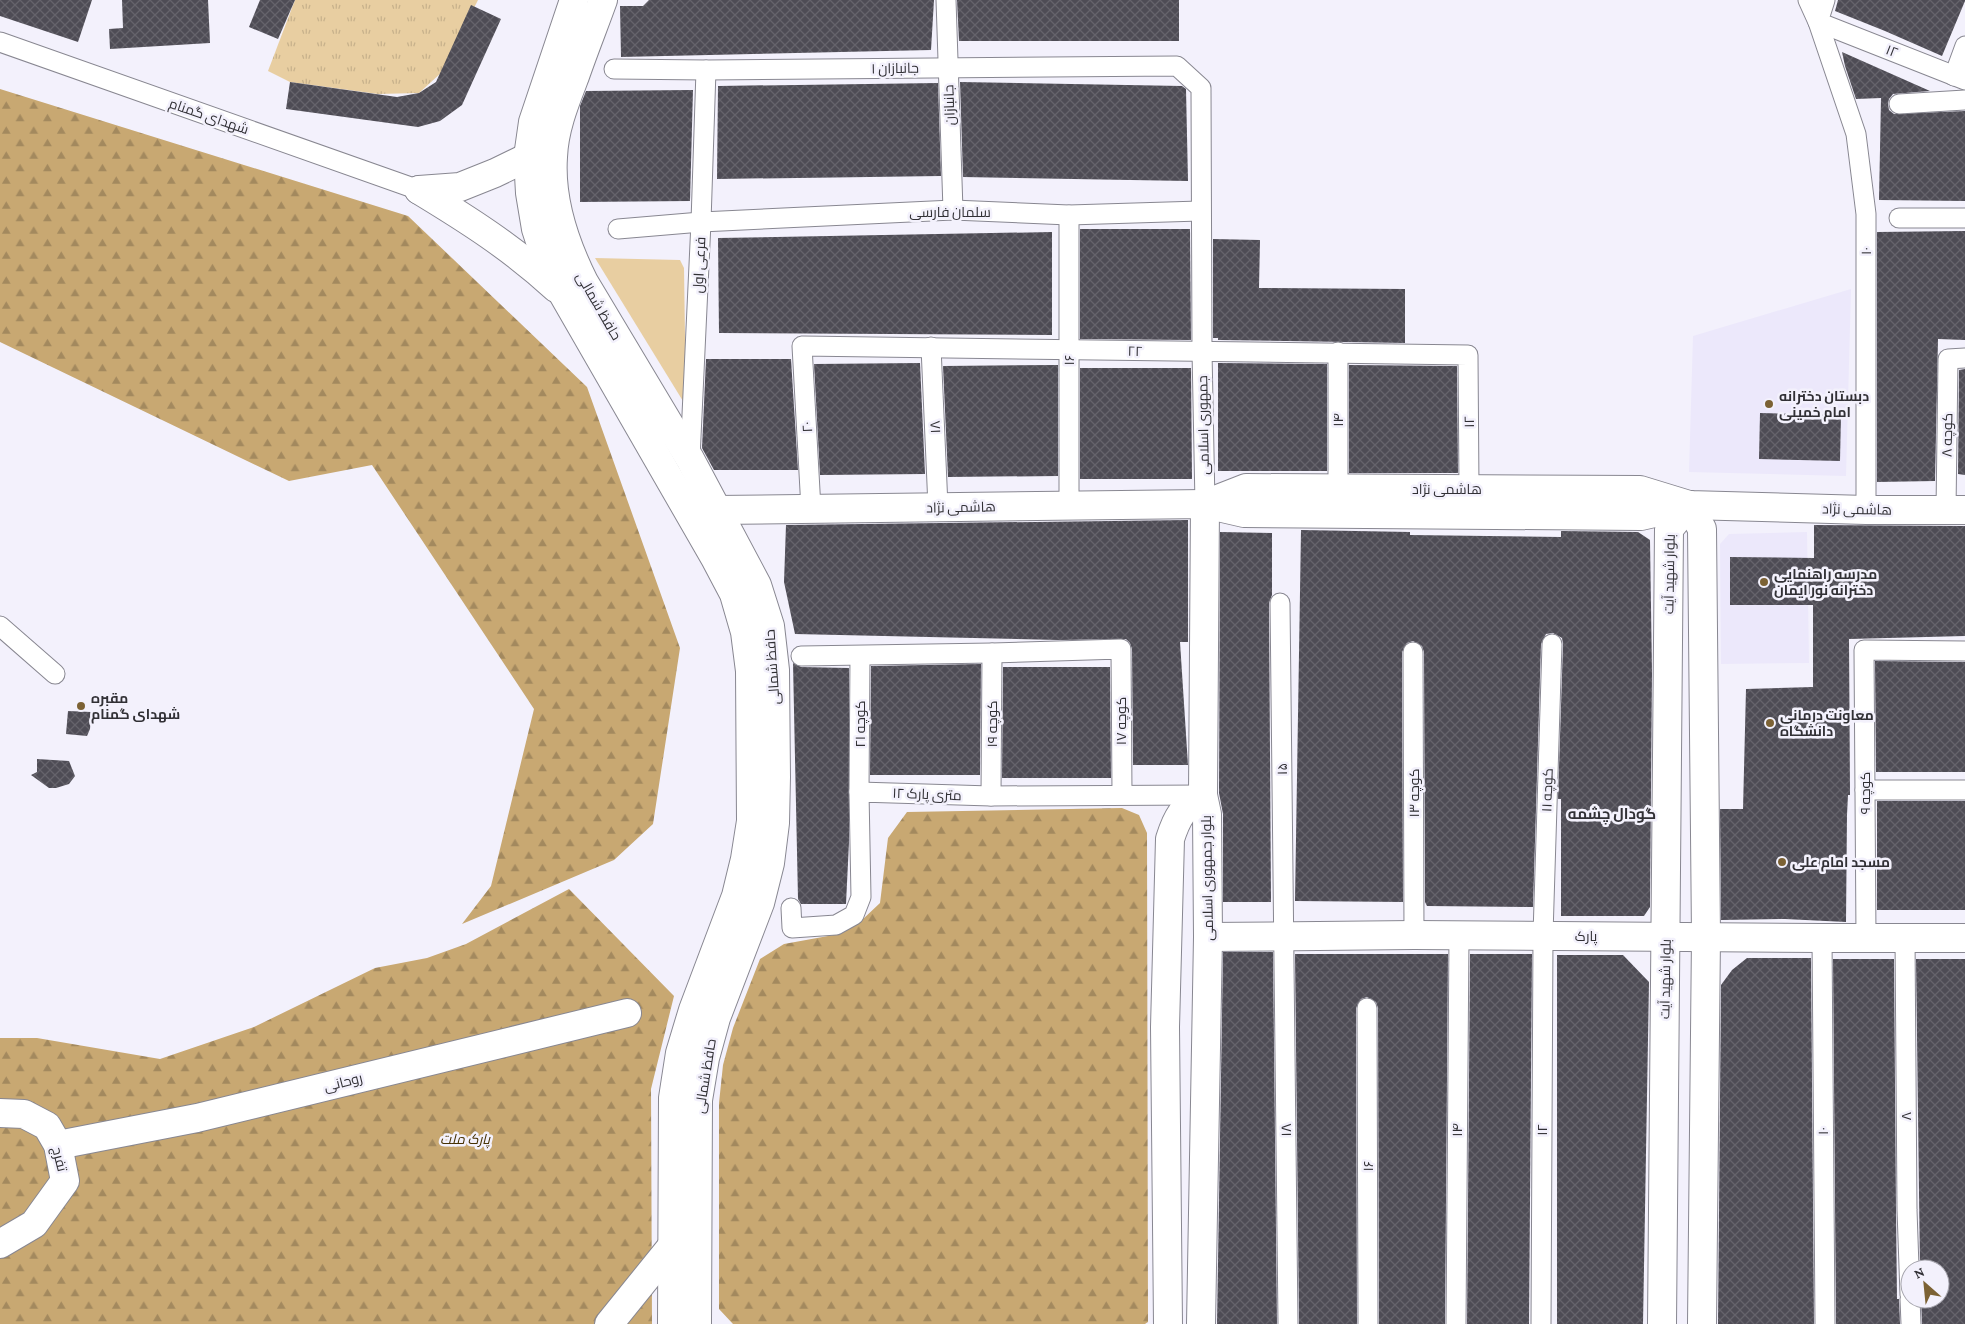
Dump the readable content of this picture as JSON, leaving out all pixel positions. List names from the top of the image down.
{
  "streets": {
    "main road": [
      "حافظ شمالی",
      "جمهوری اسلامی",
      "هاشمی نژاد",
      "بلوار شهید آیت",
      "بلوار جمهوری اسلامی",
      "پارک",
      "روحانی",
      "تفرج"
    ],
    "street": [
      "۱۲",
      "جانبازان ۱",
      "جانبازان",
      "شهدای گمنام",
      "سلمان فارسی",
      "۱۰",
      "فرعی اول",
      "۲۲",
      "۱۶",
      "۱۴",
      "۲۰",
      "۱۸",
      "کوچه ۸",
      "کوچه ۱۷",
      "کوچه ۲۱",
      "کوچه ۱۹",
      "۱۵",
      "کوچه ۱۱",
      "کوچه ۱۳",
      "کوچه ۹",
      "۱۲ متری پارک",
      "۸"
    ]
  },
  "crossings": [
    ["۱۲", "۱۰"],
    ["۱۲", "۲۲"],
    ["۱۲", "هاشمی نژاد"],
    ["۱۲", "کوچه ۱۱"],
    ["۱۲", "پارک"],
    ["جانبازان ۱", "جانبازان"],
    ["جانبازان ۱", "فرعی اول"],
    ["جانبازان ۱", "جمهوری اسلامی"],
    ["جانبازان", "سلمان فارسی"],
    ["سلمان فارسی", "فرعی اول"],
    ["سلمان فارسی", "۱۶"],
    ["سلمان فارسی", "جمهوری اسلامی"],
    ["۱۰", "هاشمی نژاد"],
    ["۱۰", "پارک"],
    ["فرعی اول", "حافظ شمالی"],
    ["حافظ شمالی", "هاشمی نژاد"],
    ["۲۲", "۱۶"],
    ["۲۲", "۱۴"],
    ["۲۲", "جمهوری اسلامی"],
    ["۲۲", "۲۰"],
    ["۲۲", "۱۸"],
    ["۱۶", "هاشمی نژاد"],
    ["۱۴", "هاشمی نژاد"],
    ["۱۴", "پارک"],
    ["جمهوری اسلامی", "هاشمی نژاد"],
    ["جمهوری اسلامی", "۱۲ متری پارک"],
    ["جمهوری اسلامی", "بلوار جمهوری اسلامی"],
    ["۲۰", "هاشمی نژاد"],
    ["۱۸", "هاشمی نژاد"],
    ["۱۸", "۱۵"],
    ["۱۸", "پارک"],
    ["کوچه ۸", "هاشمی نژاد"],
    ["هاشمی نژاد", "بلوار شهید آیت"],
    ["بلوار شهید آیت", "پارک"],
    ["کوچه ۱۷", "کوچه ۱۹"],
    ["کوچه ۱۷", "۱۲ متری پارک"],
    ["کوچه ۲۱", "۱۲ متری پارک"],
    ["کوچه ۱۹", "۱۲ متری پارک"],
    ["۱۵", "پارک"],
    ["کوچه ۱۱", "پارک"],
    ["کوچه ۱۳", "پارک"],
    ["کوچه ۹", "پارک"],
    ["۱۲ متری پارک", "بلوار جمهوری اسلامی"],
    ["بلوار جمهوری اسلامی", "پارک"],
    ["پارک", "۸"],
    ["روحانی", "تفرج"]
  ],
  "districts": ["گودال چشمه"],
  "parks": ["پارک ملت"],
  "places": [
    "دبستان دخترانه امام خمینی",
    "مدرسه راهنمایی دخترانه نور ایمان",
    "مقبره شهدای گمنام",
    "معاونت درمانی دانشگاه",
    "مسجد امام علی"
  ],
  "north": "top left"
}
